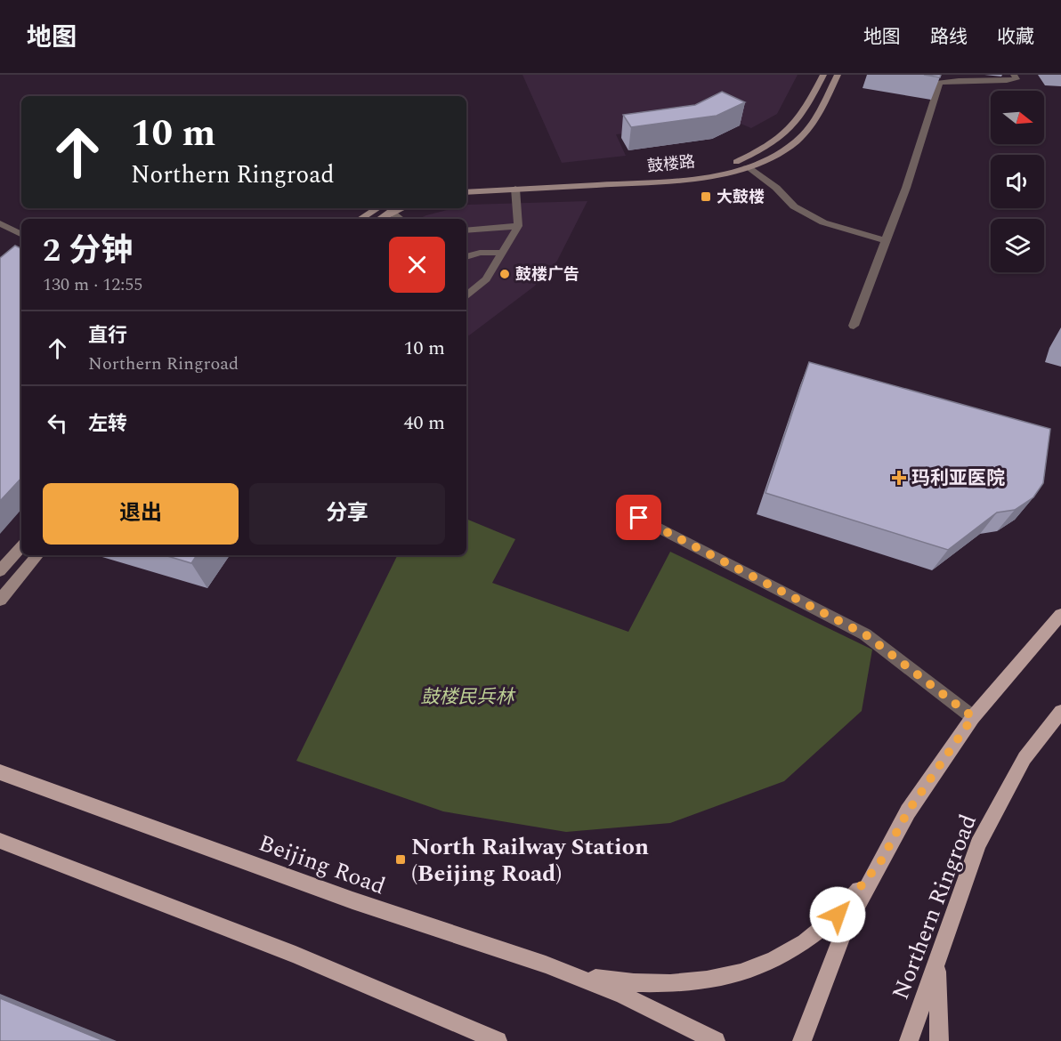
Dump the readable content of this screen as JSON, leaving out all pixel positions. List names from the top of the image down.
{
  "streets": {
    "main road": ["鼓楼路", "Beijing Road", "Northern Ringroad"]
  },
  "parks": ["鼓楼民兵林"],
  "places": {
    "transit": ["大鼓楼", "North Railway Station (Beijing Road)"],
    "other": ["鼓楼广告"],
    "health": ["玛利亚医院"]
  },
  "north": "right",
  "page": {
    "header": "地图",
    "nav": ["地图", "路线", "收藏"],
    "turn": ["10 m", "Northern Ringroad"],
    "heading": ["2 分钟", "130 m · 12:55"],
    "list": [
      {
        "name": "直行",
        "note": "Northern Ringroad",
        "value": "10 m"
      },
      {
        "name": "左转",
        "value": "40 m"
      }
    ],
    "buttons": ["退出", "分享"]
  }
}
